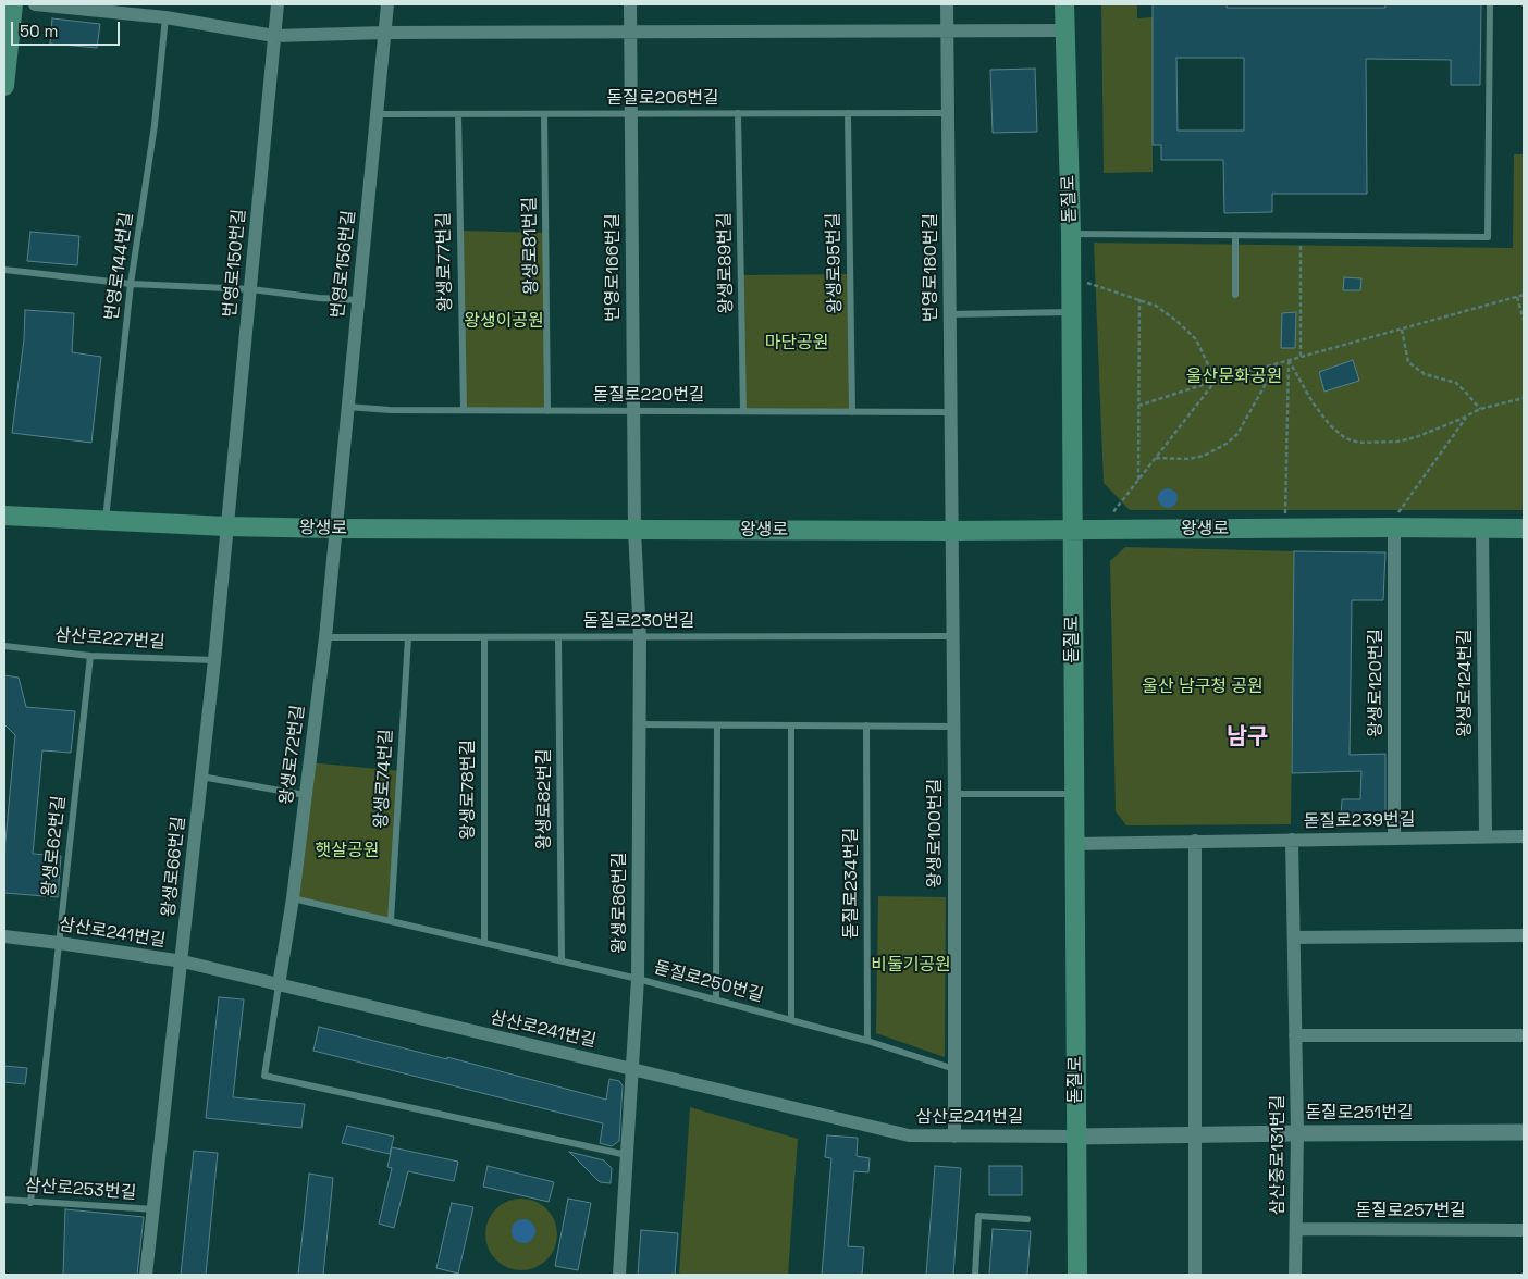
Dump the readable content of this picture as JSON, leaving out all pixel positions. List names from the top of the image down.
{
  "streets": {
    "main road": ["돋질로", "왕생로"],
    "street": [
      "번영로150번길",
      "번영로156번길",
      "번영로166번길",
      "번영로180번길",
      "왕생로120번길",
      "왕생로124번길",
      "왕생로72번길",
      "돋질로239번길",
      "왕생로100번길",
      "왕생로66번길",
      "왕생로86번길",
      "삼산로241번길",
      "돋질로251번길",
      "삼산중로131번길",
      "돋질로257번길"
    ],
    "lane": [
      "돋질로206번길",
      "왕생로81번길",
      "왕생로77번길",
      "왕생로89번길",
      "왕생로95번길",
      "번영로144번길",
      "돋질로220번길",
      "돋질로230번길",
      "삼산로227번길",
      "왕생로74번길",
      "왕생로78번길",
      "왕생로82번길",
      "왕생로62번길",
      "돋질로234번길",
      "돋질로250번길",
      "삼산로253번길"
    ]
  },
  "crossings": [
    ["돋질로206번길", "왕생로81번길"],
    ["돋질로206번길", "왕생로77번길"],
    ["돋질로206번길", "왕생로89번길"],
    ["돋질로206번길", "왕생로95번길"],
    ["돋질로206번길", "번영로156번길"],
    ["돋질로206번길", "번영로166번길"],
    ["돋질로206번길", "번영로180번길"],
    ["돋질로", "왕생로"],
    ["돋질로", "돋질로239번길"],
    ["돋질로", "삼산로241번길"],
    ["돋질로", "돋질로251번길"],
    ["왕생로81번길", "돋질로220번길"],
    ["왕생로77번길", "돋질로220번길"],
    ["번영로150번길", "왕생로"],
    ["번영로150번길", "왕생로66번길"],
    ["왕생로89번길", "돋질로220번길"],
    ["왕생로95번길", "돋질로220번길"],
    ["번영로156번길", "돋질로220번길"],
    ["번영로156번길", "왕생로"],
    ["번영로156번길", "왕생로72번길"],
    ["번영로144번길", "왕생로"],
    ["번영로166번길", "돋질로220번길"],
    ["번영로166번길", "왕생로"],
    ["번영로166번길", "왕생로86번길"],
    ["번영로180번길", "돋질로220번길"],
    ["번영로180번길", "왕생로"],
    ["번영로180번길", "왕생로100번길"],
    ["왕생로", "왕생로120번길"],
    ["왕생로", "왕생로124번길"],
    ["왕생로", "왕생로72번길"],
    ["왕생로", "왕생로100번길"],
    ["왕생로", "왕생로66번길"],
    ["왕생로", "왕생로86번길"],
    ["돋질로230번길", "왕생로72번길"],
    ["돋질로230번길", "왕생로74번길"],
    ["돋질로230번길", "왕생로78번길"],
    ["돋질로230번길", "왕생로82번길"],
    ["돋질로230번길", "왕생로100번길"],
    ["돋질로230번길", "왕생로86번길"],
    ["삼산로227번길", "왕생로62번길"],
    ["삼산로227번길", "왕생로66번길"],
    ["왕생로120번길", "돋질로239번길"],
    ["왕생로124번길", "돋질로239번길"],
    ["왕생로72번길", "삼산로241번길"],
    ["왕생로72번길", "돋질로250번길"],
    ["왕생로74번길", "돋질로250번길"],
    ["왕생로78번길", "돋질로250번길"],
    ["왕생로82번길", "돋질로250번길"],
    ["돋질로239번길", "삼산중로131번길"],
    ["왕생로100번길", "삼산로241번길"],
    ["왕생로100번길", "돋질로250번길"],
    ["왕생로62번길", "삼산로241번길"],
    ["왕생로62번길", "삼산로253번길"],
    ["왕생로66번길", "삼산로241번길"],
    ["왕생로66번길", "삼산로253번길"],
    ["돋질로234번길", "돋질로250번길"],
    ["왕생로86번길", "삼산로241번길"],
    ["왕생로86번길", "돋질로250번길"],
    ["삼산로241번길", "돋질로251번길"],
    ["돋질로251번길", "삼산중로131번길"],
    ["삼산중로131번길", "돋질로257번길"]
  ],
  "districts": ["남구"],
  "parks": [
    "왕생이공원",
    "마단공원",
    "울산문화공원",
    "울산 남구청 공원",
    "햇살공원",
    "비둘기공원"
  ],
  "scale_bar": "50 m"
}
